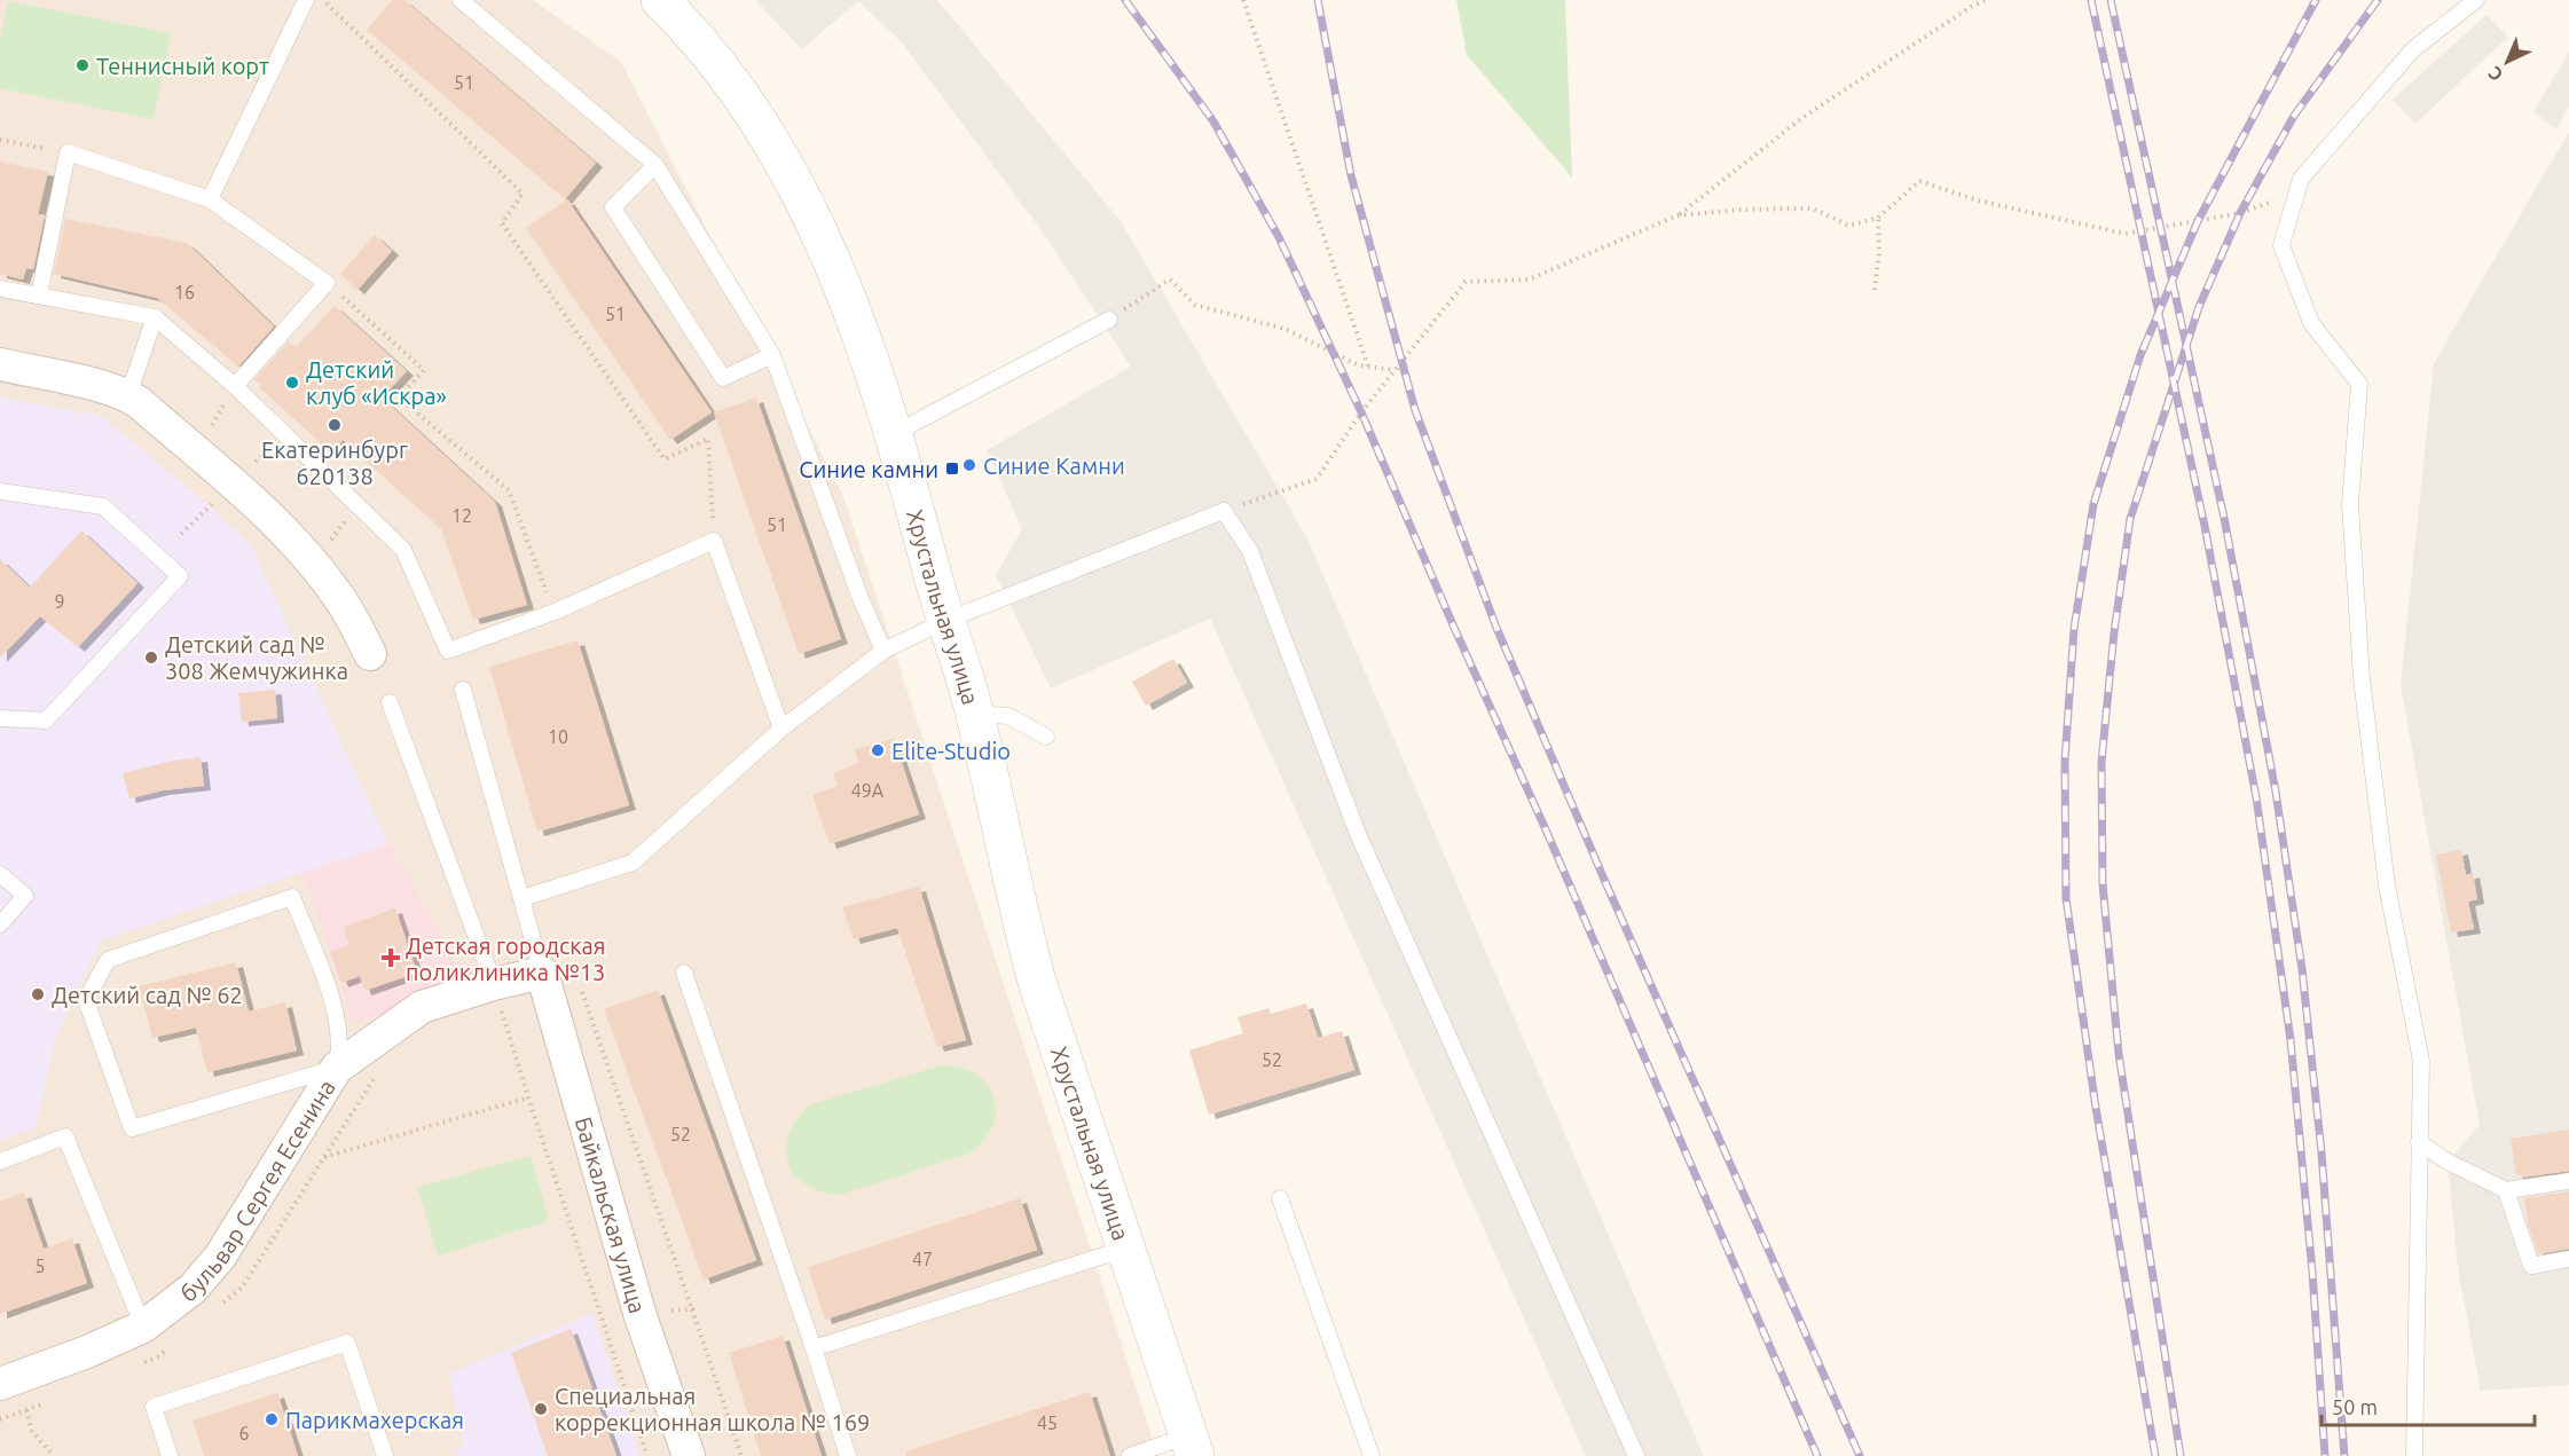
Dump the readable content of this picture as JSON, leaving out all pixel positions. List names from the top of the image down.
{
  "streets": {
    "street": ["Хрустальная улица", "бульвар Сергея Есенина", "Байкальская улица"]
  },
  "crossings": [
    ["бульвар Сергея Есенина", "Байкальская улица"]
  ],
  "places": {
    "other": [
      "Теннисный корт",
      "Детский клуб «Искра»",
      "Екатеринбург 620138",
      "Синие Камни",
      "Детский сад № 308 Жемчужинка",
      "Elite-Studio",
      "Детский сад № 62",
      "Специальная коррекционная школа № 169",
      "Парикмахерская"
    ],
    "transit": ["Синие камни"],
    "health": ["Детская городская поликлиника №13"]
  },
  "house_numbers": [
    "51",
    "16",
    "51",
    "12",
    "51",
    "9",
    "10",
    "49А",
    "52",
    "52",
    "47",
    "5",
    "45",
    "6"
  ],
  "scale_bar": "50 m",
  "north": "bottom left"
}
